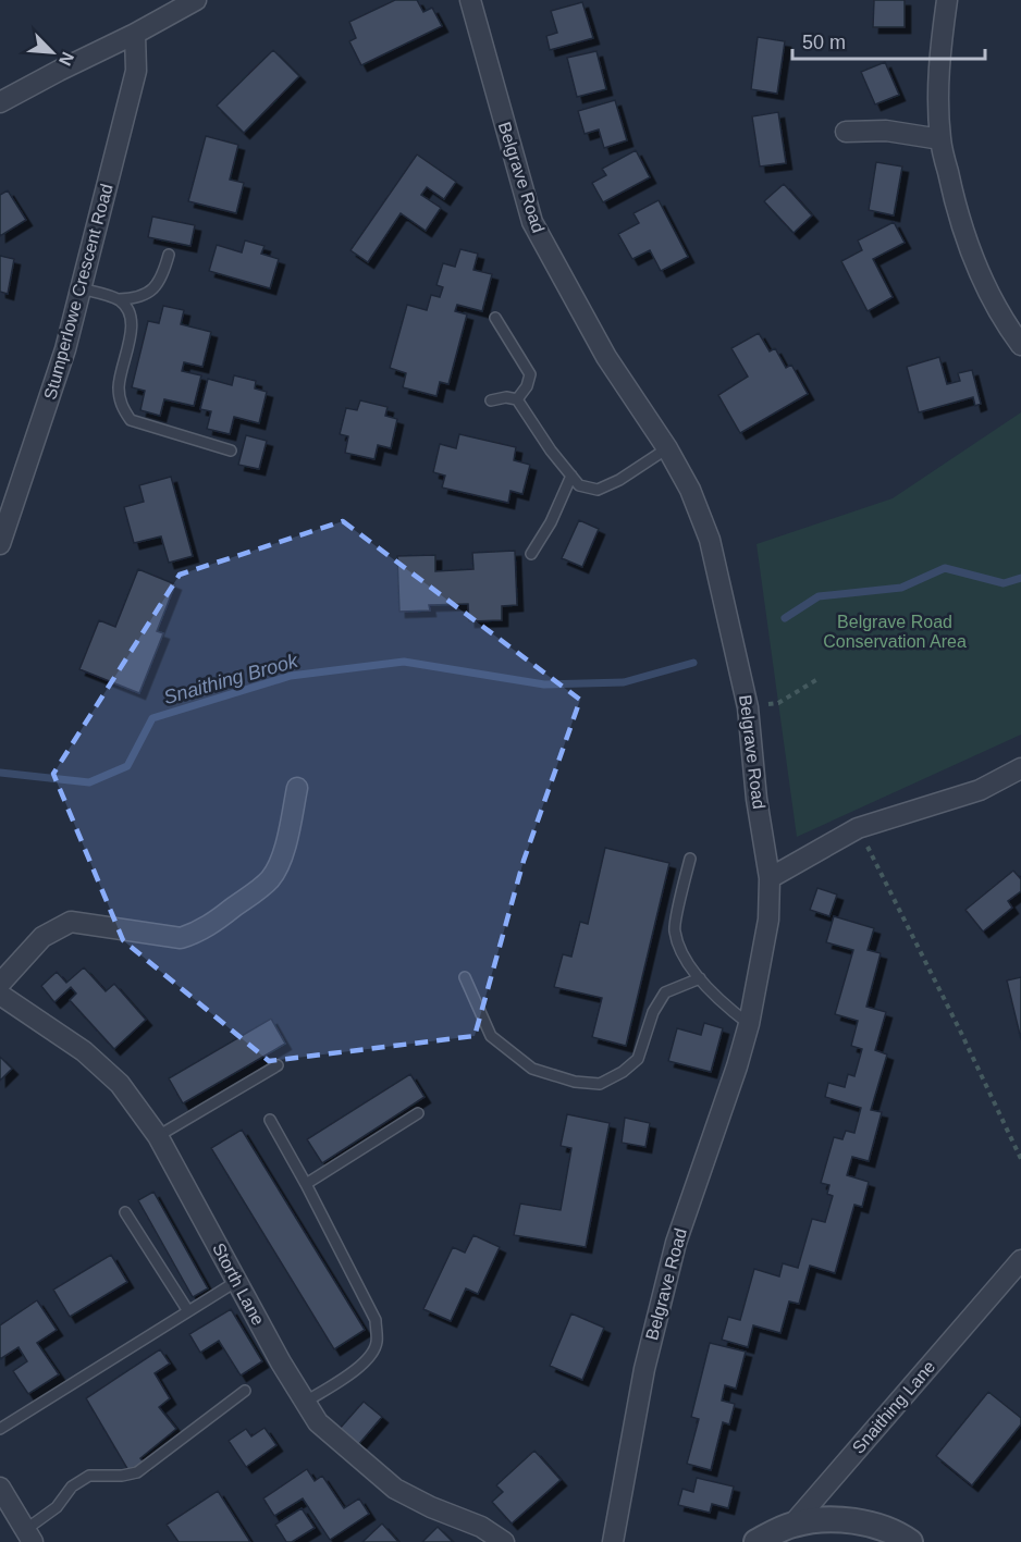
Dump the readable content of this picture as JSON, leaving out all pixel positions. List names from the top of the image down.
{
  "streets": {
    "street": [
      "Belgrave Road",
      "Stumperlowe Crescent Road",
      "Storth Lane",
      "Snaithing Lane"
    ]
  },
  "water": ["Snaithing Brook"],
  "parks": ["Belgrave Road Conservation Area"],
  "scale_bar": "50 m",
  "north": "bottom right"
}
